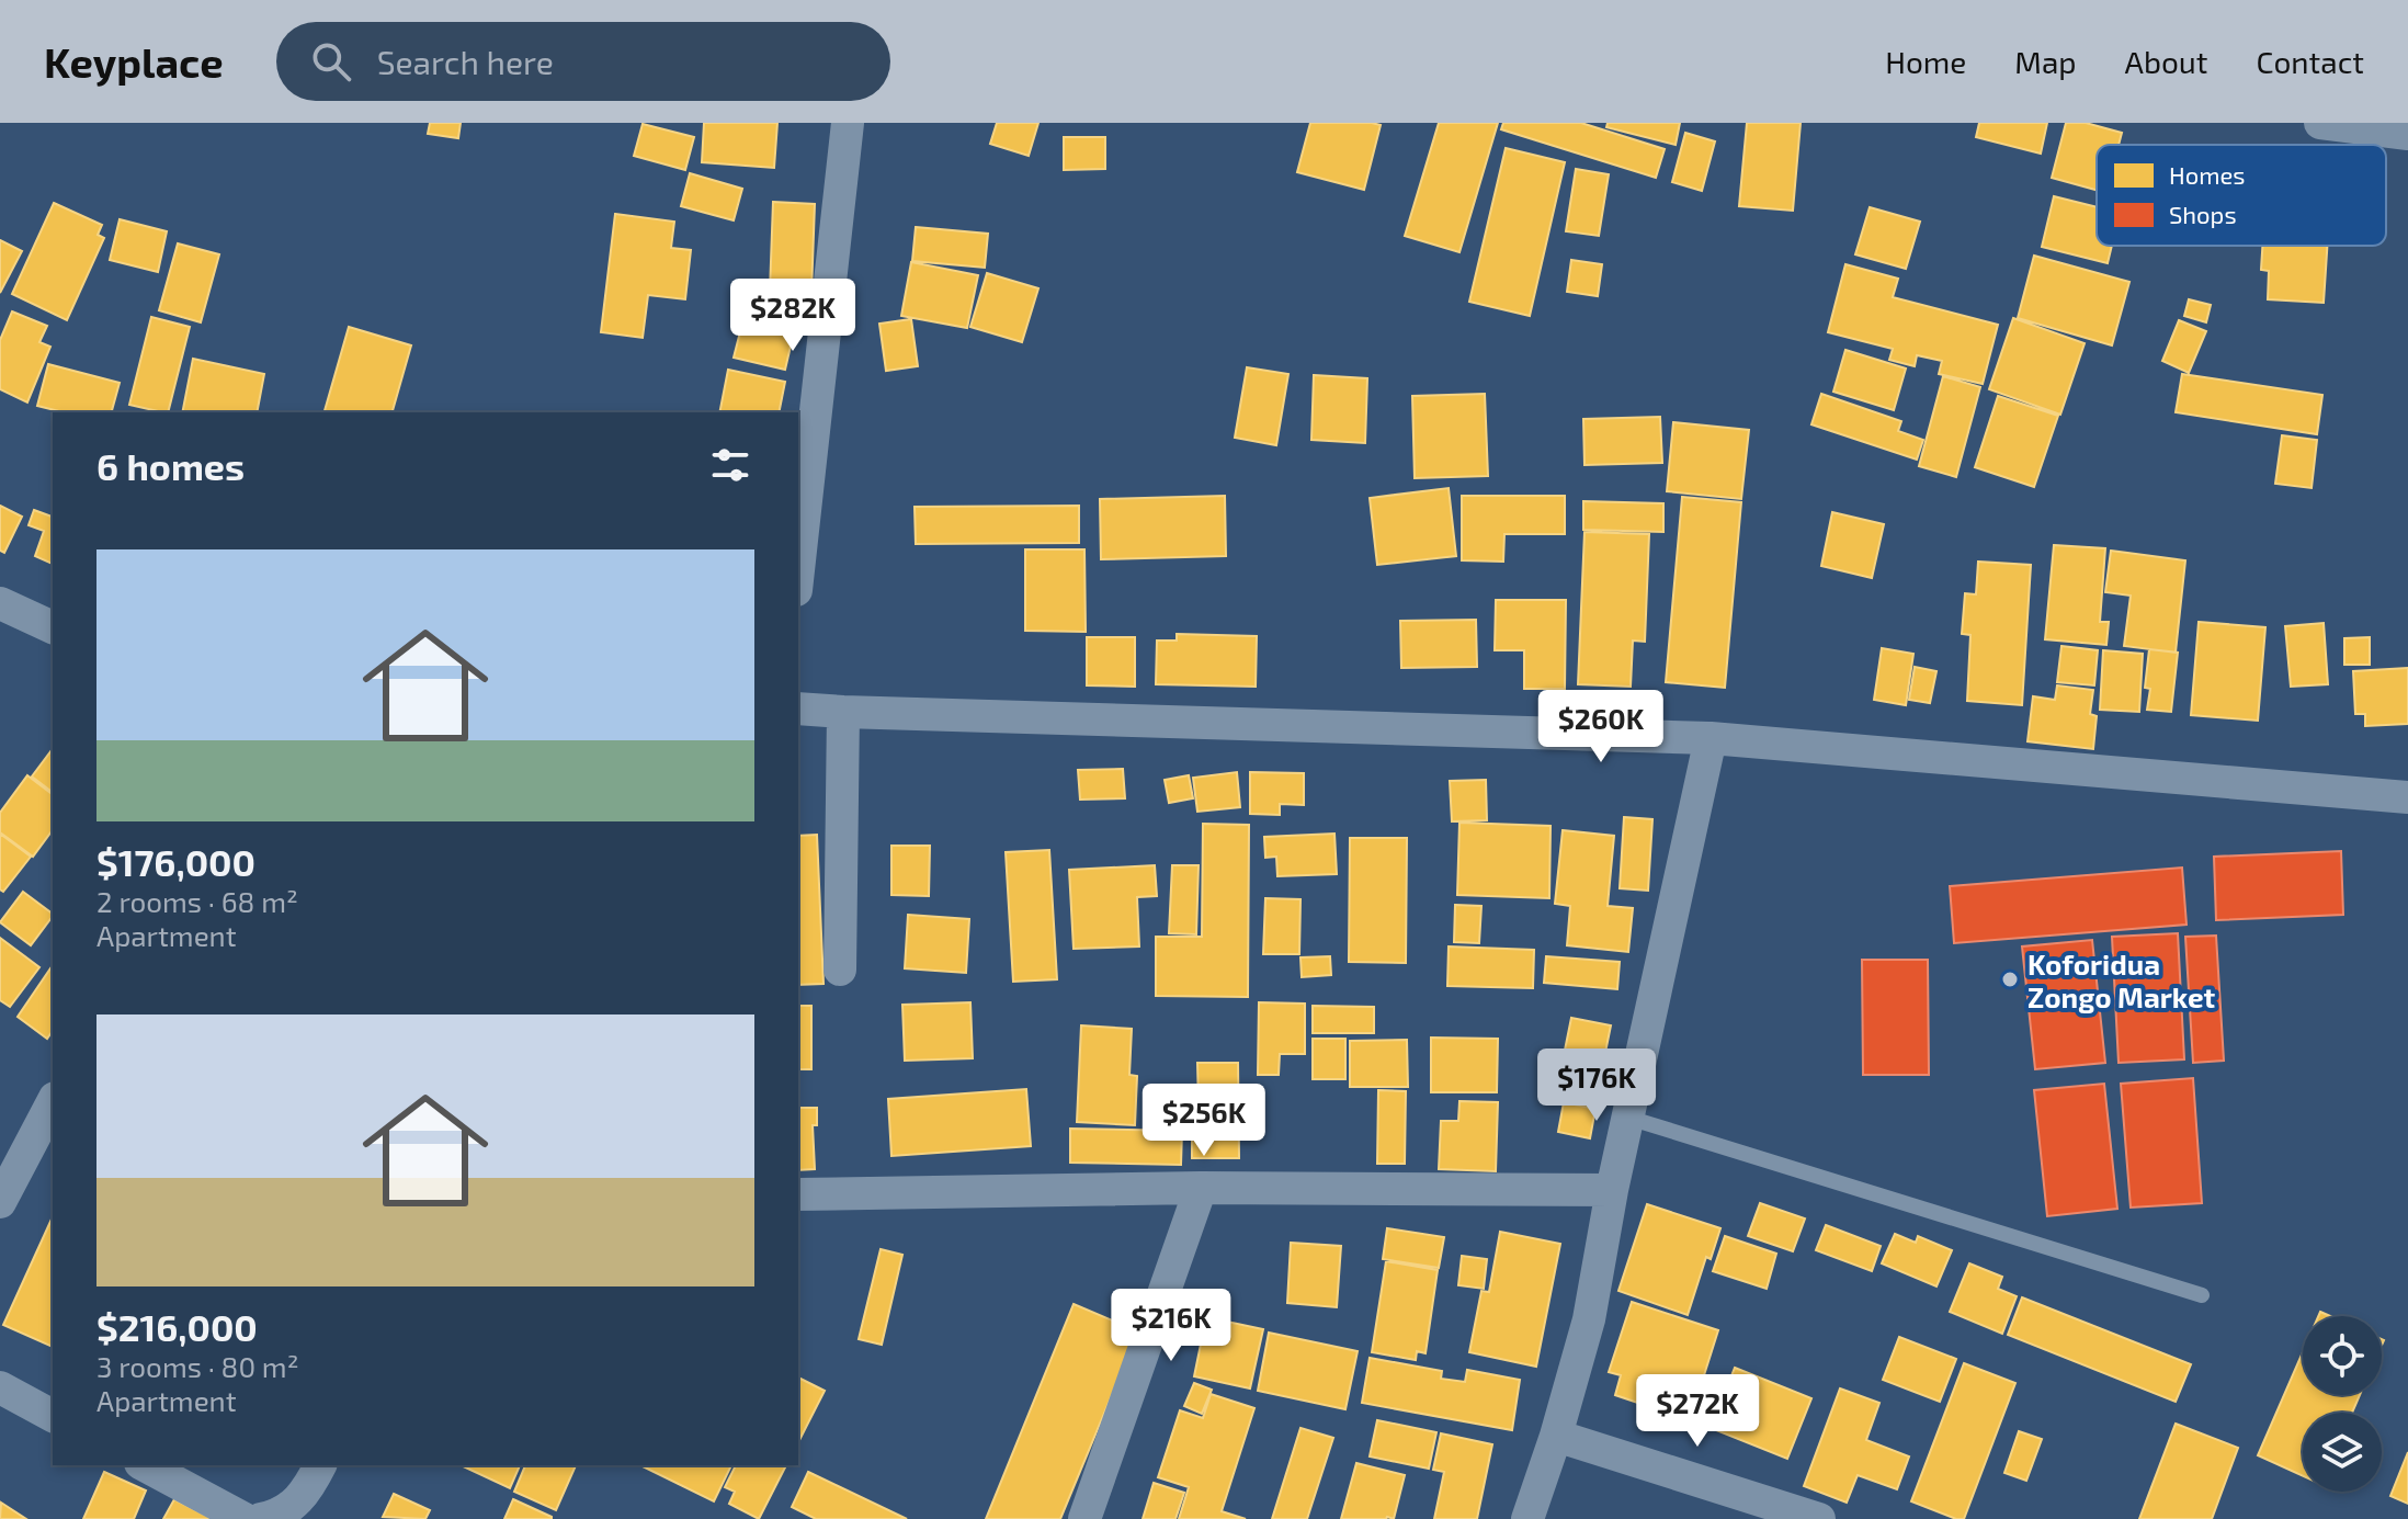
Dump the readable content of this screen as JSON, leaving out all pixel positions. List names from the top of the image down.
{
  "places": ["Koforidua Zongo Market"],
  "legend": ["Homes", "Shops"],
  "page": {
    "header": "Keyplace",
    "search": "Search here",
    "nav": [
      "Home",
      "Map",
      "About",
      "Contact"
    ],
    "price": [
      "$282K",
      "$260K",
      "$176K",
      "$256K",
      "$216K",
      "$272K"
    ],
    "heading": "6 homes",
    "list": [
      {
        "name": "$176,000",
        "note": "2 rooms · 68 m² · Apartment"
      },
      {
        "name": "$216,000",
        "note": "3 rooms · 80 m² · Apartment"
      }
    ]
  }
}
